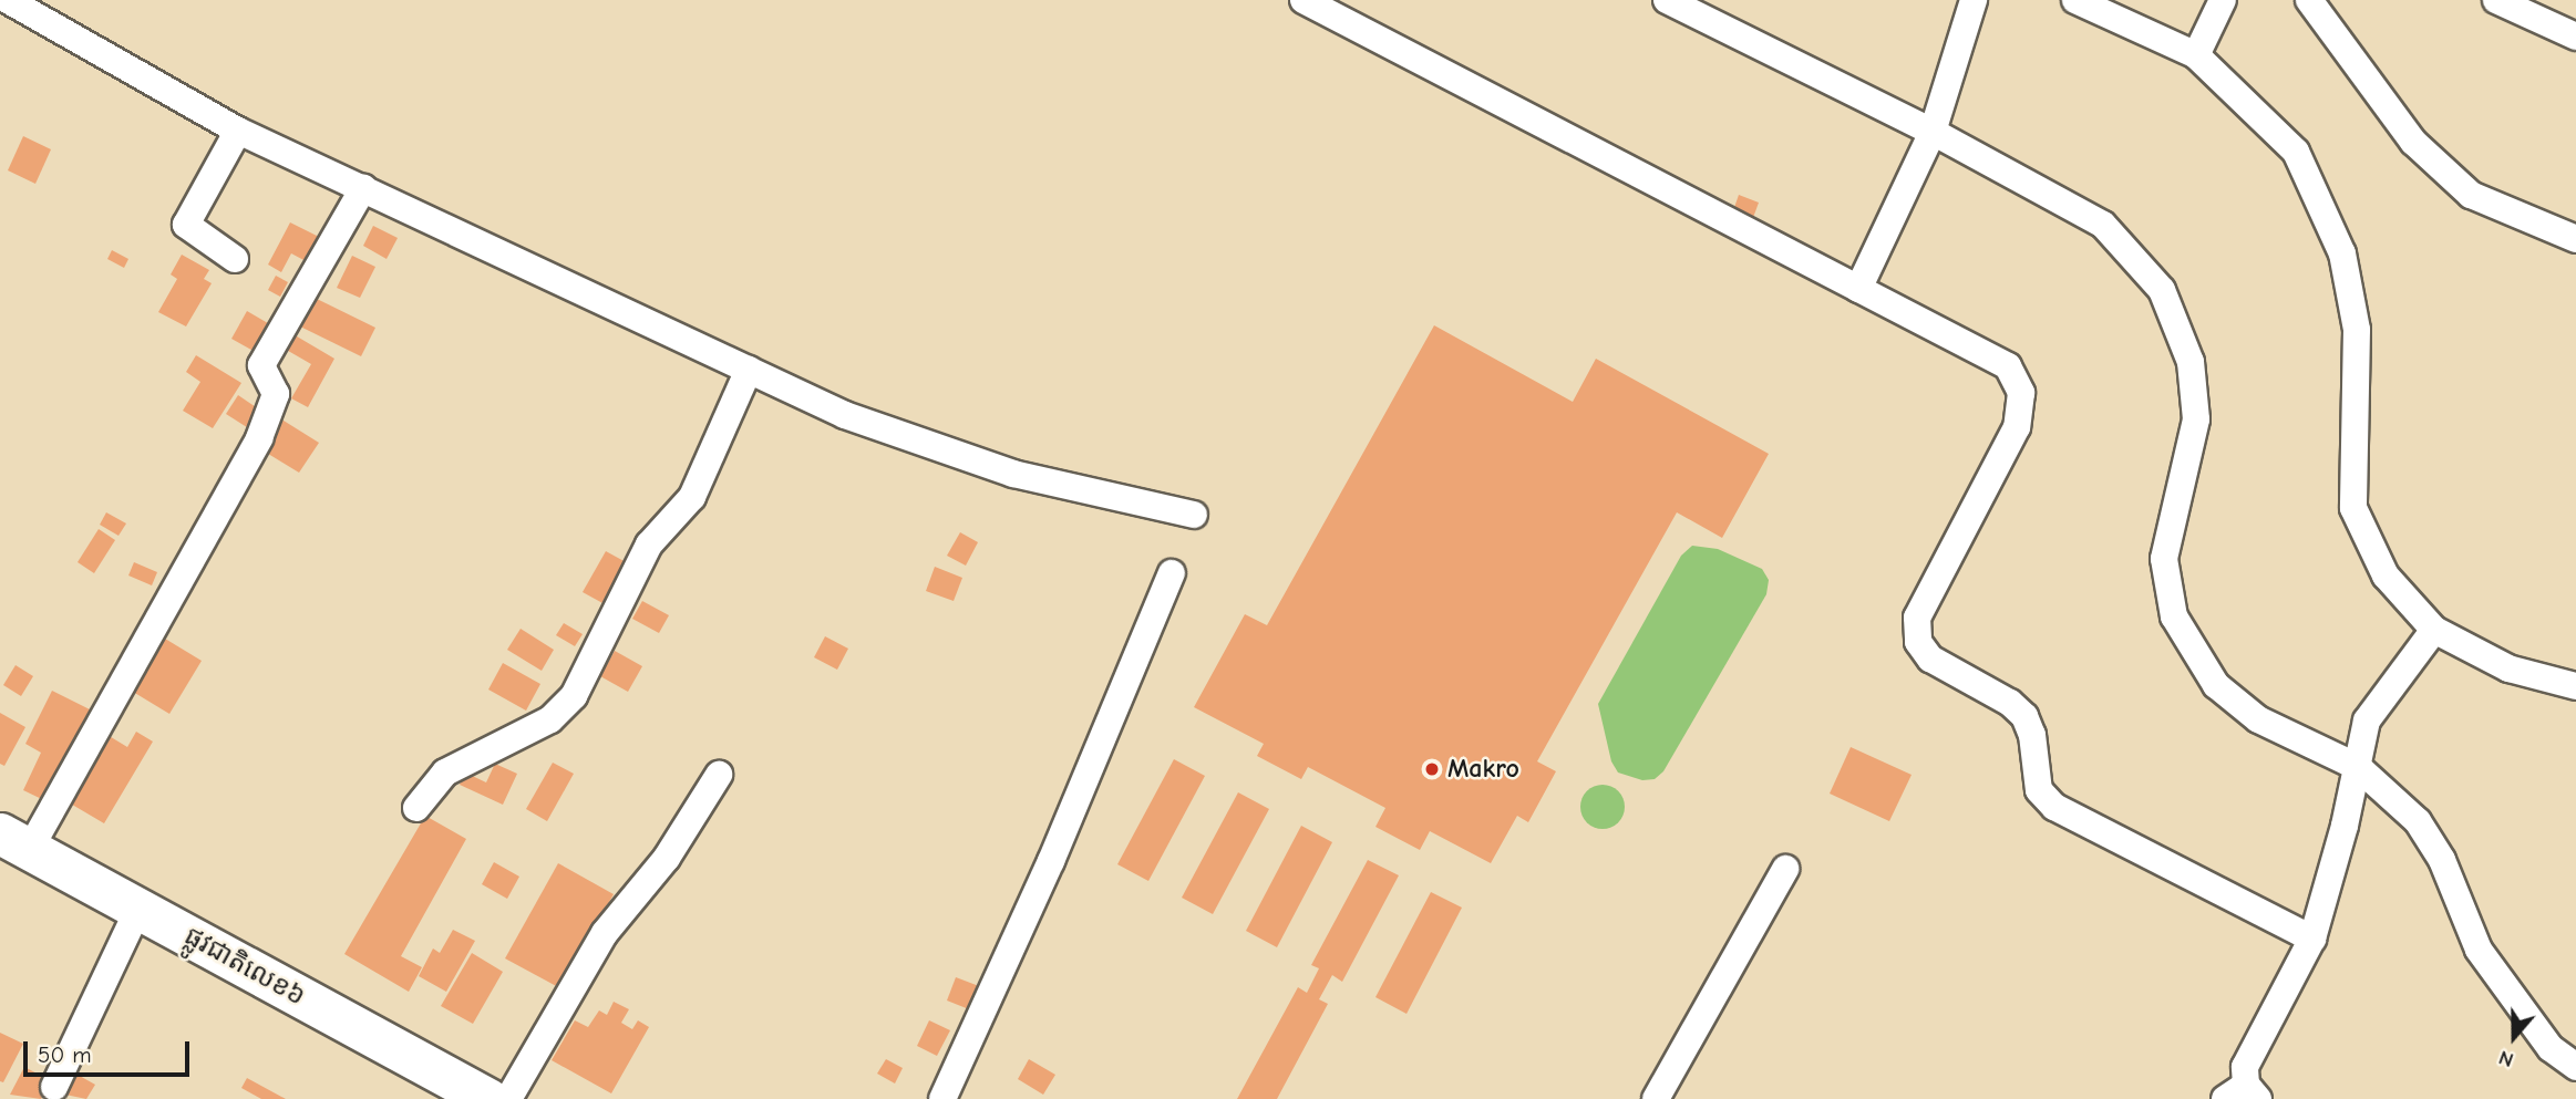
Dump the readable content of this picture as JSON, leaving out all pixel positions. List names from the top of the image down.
{
  "streets": {
    "highway": ["ផ្លូវជាតិលេខ៦"]
  },
  "places": ["Makro"],
  "scale_bar": "50 m",
  "north": "bottom"
}
